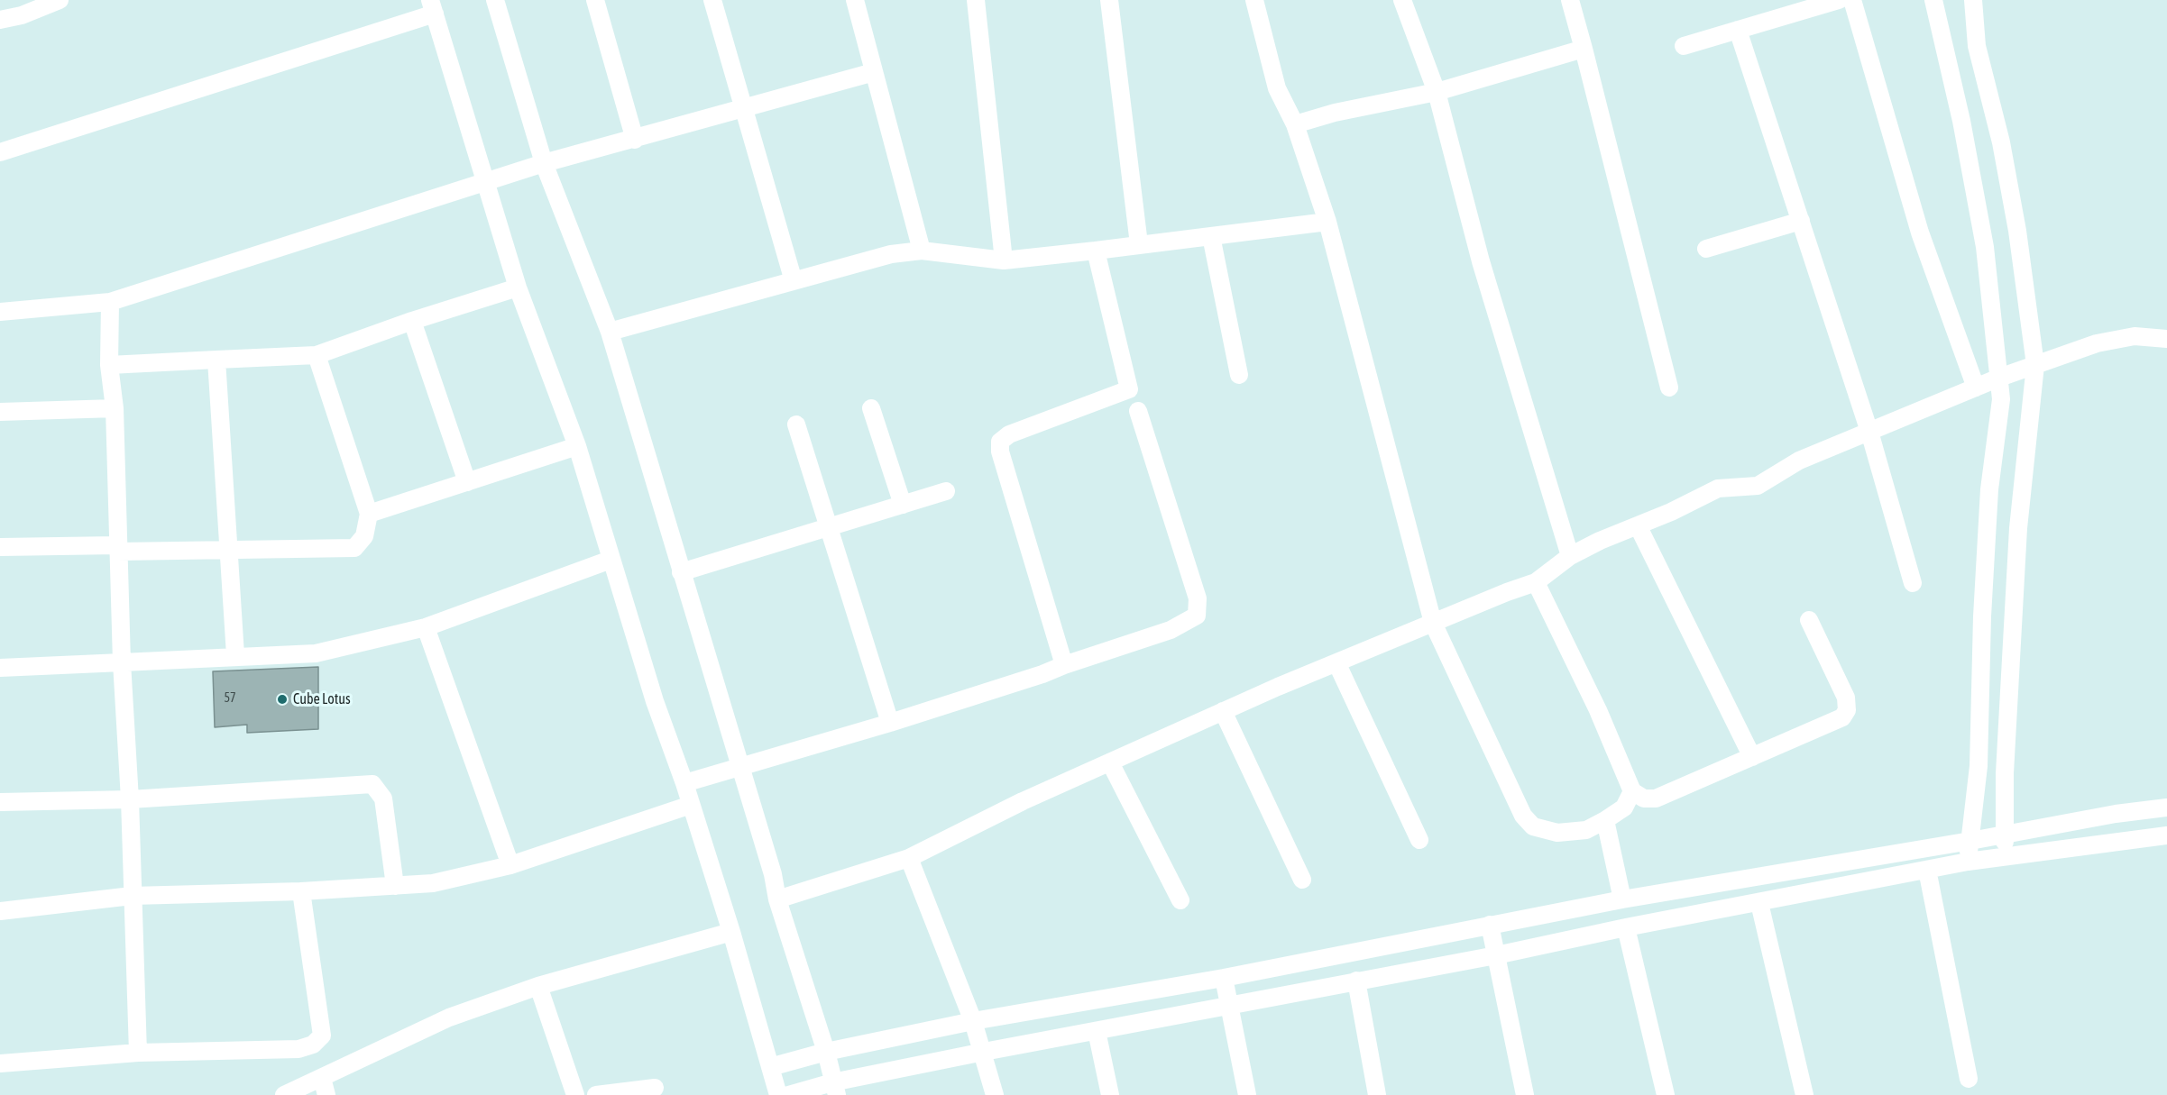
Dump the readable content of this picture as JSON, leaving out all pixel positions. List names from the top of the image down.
{
  "places": ["Cube Lotus"],
  "house_numbers": ["57"]
}
